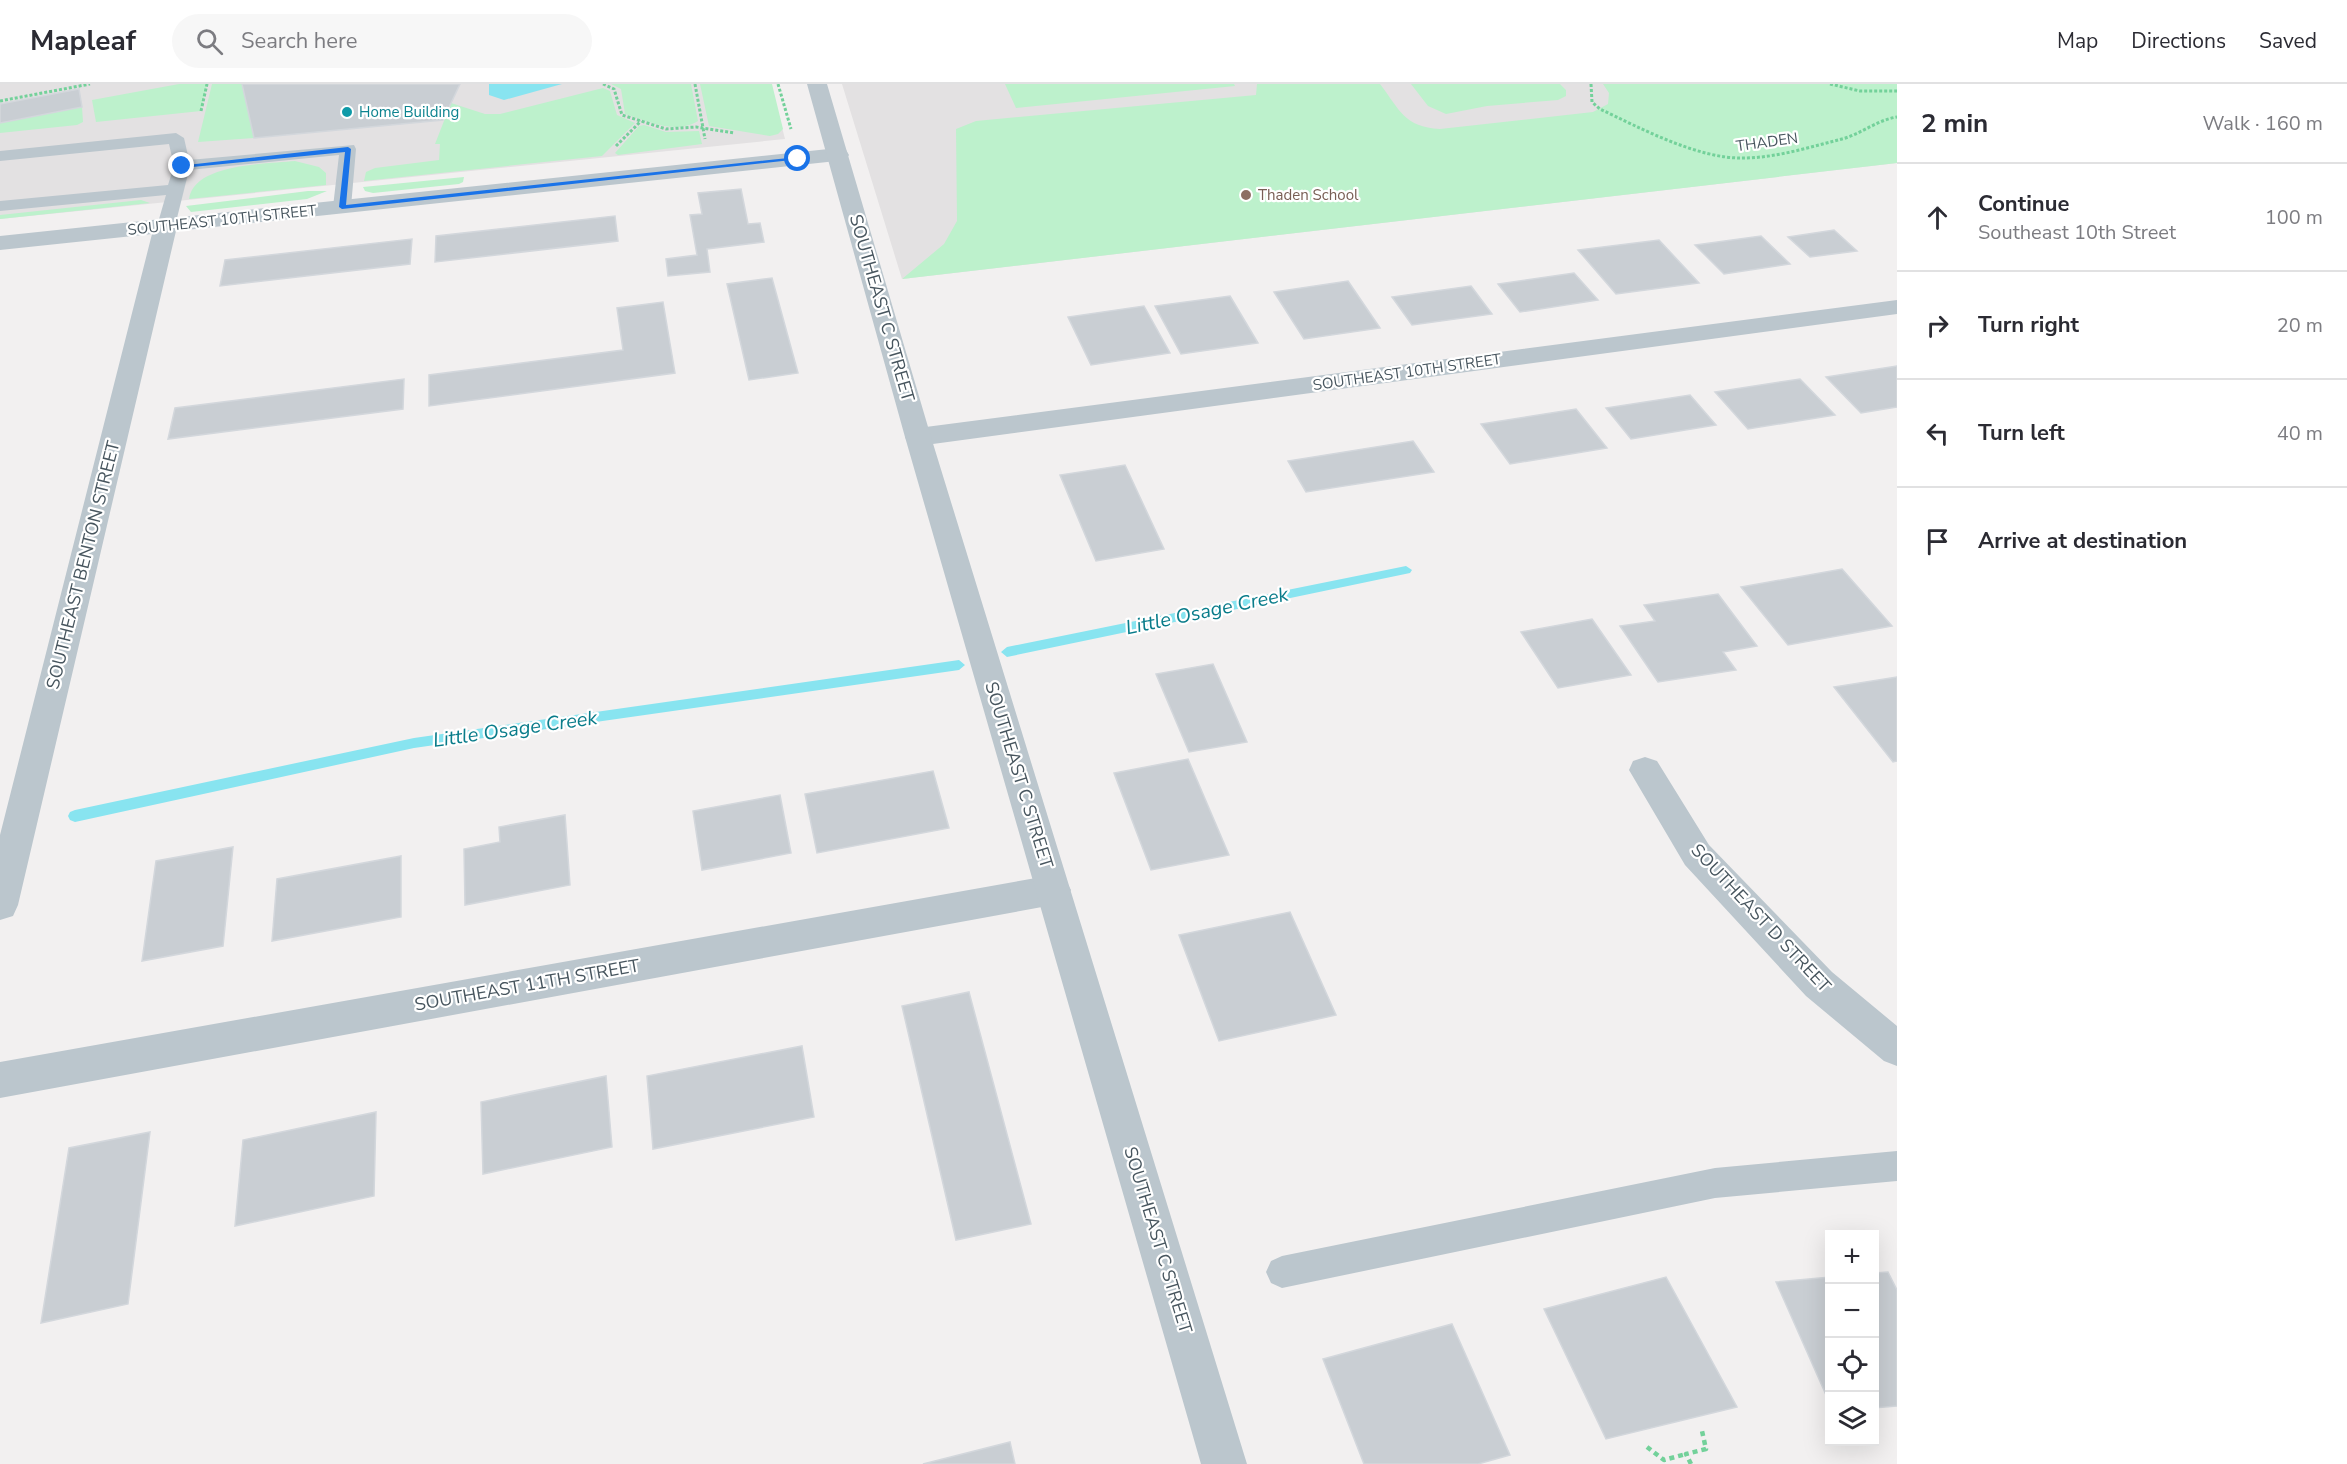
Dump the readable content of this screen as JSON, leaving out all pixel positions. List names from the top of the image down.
{
  "streets": {
    "street": [
      "SOUTHEAST 10TH STREET",
      "SOUTHEAST C STREET",
      "SOUTHEAST BENTON STREET",
      "SOUTHEAST D STREET",
      "SOUTHEAST 11TH STREET"
    ],
    "path": ["THADEN"]
  },
  "crossings": [
    ["SOUTHEAST 10TH STREET", "SOUTHEAST C STREET"],
    ["SOUTHEAST 10TH STREET", "SOUTHEAST BENTON STREET"],
    ["SOUTHEAST C STREET", "SOUTHEAST 11TH STREET"]
  ],
  "water": ["Little Osage Creek"],
  "places": ["Home Building", "Thaden School"],
  "page": {
    "header": "Mapleaf",
    "search": "Search here",
    "nav": ["Map", "Directions", "Saved"],
    "heading": ["2 min", "Walk · 160 m"],
    "list": [
      ["Continue", "Southeast 10th Street", "100 m"],
      ["Turn right", "20 m"],
      ["Turn left", "40 m"],
      "Arrive at destination"
    ],
    "map_buttons": ["+", "−"]
  }
}
